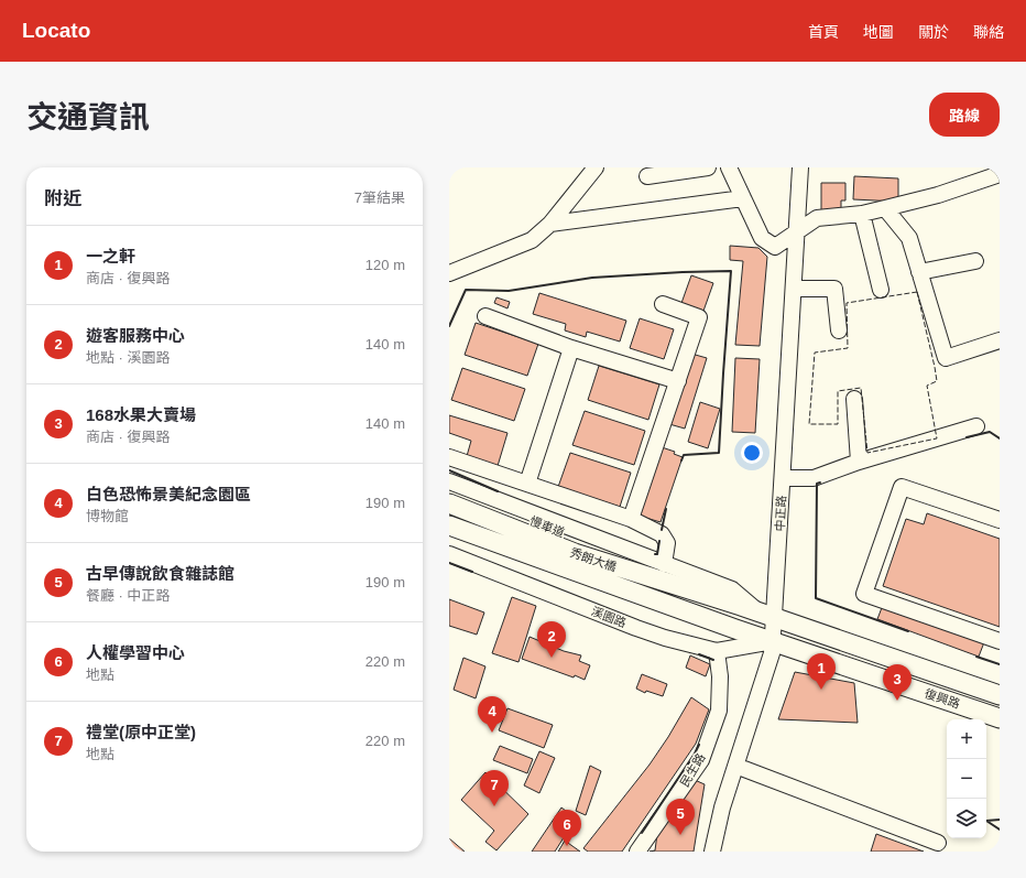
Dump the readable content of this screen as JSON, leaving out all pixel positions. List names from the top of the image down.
{
  "streets": {
    "main road": ["秀朗大橋", "復興路"],
    "street": [
      "中正路",
      "慢車道",
      "溪園路",
      "民生路"
    ]
  },
  "crossings": [
    ["中正路", "溪園路"],
    ["中正路", "復興路"],
    ["慢車道", "秀朗大橋"],
    ["慢車道", "復興路"],
    ["秀朗大橋", "復興路"],
    ["溪園路", "復興路"],
    ["溪園路", "民生路"]
  ],
  "page": {
    "header": "Locato",
    "nav": [
      "首頁",
      "地圖",
      "關於",
      "聯絡"
    ],
    "title": "交通資訊",
    "buttons": "路線",
    "heading": ["附近", "7筆結果"],
    "list": [
      {
        "mark": "1",
        "name": "一之軒",
        "note": "商店 · 復興路",
        "value": "120 m"
      },
      {
        "mark": "2",
        "name": "遊客服務中心",
        "note": "地點 · 溪園路",
        "value": "140 m"
      },
      {
        "mark": "3",
        "name": "168水果大賣場",
        "note": "商店 · 復興路",
        "value": "140 m"
      },
      {
        "mark": "4",
        "name": "白色恐怖景美紀念園區",
        "note": "博物館",
        "value": "190 m"
      },
      {
        "mark": "5",
        "name": "古早傳說飲食雜誌館",
        "note": "餐廳 · 中正路",
        "value": "190 m"
      },
      {
        "mark": "6",
        "name": "人權學習中心",
        "note": "地點",
        "value": "220 m"
      },
      {
        "mark": "7",
        "name": "禮堂(原中正堂)",
        "note": "地點",
        "value": "220 m"
      }
    ],
    "pins": [
      "2",
      "1",
      "3",
      "4",
      "7",
      "5",
      "6"
    ],
    "map_buttons": ["+", "−"]
  }
}
